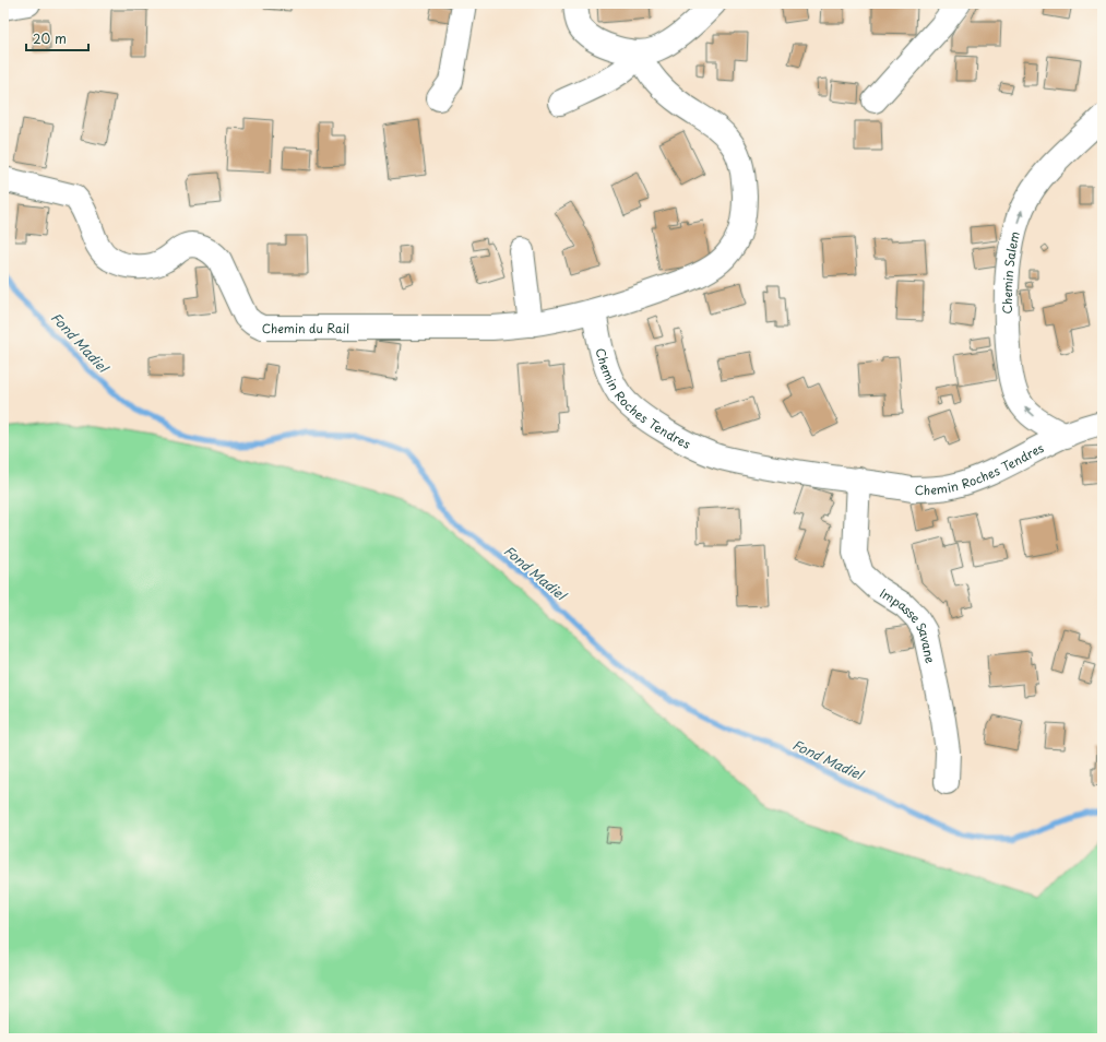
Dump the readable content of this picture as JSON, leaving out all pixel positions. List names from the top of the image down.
{
  "streets": {
    "street": [
      "Chemin Salem",
      "Chemin du Rail",
      "Chemin Roches Tendres",
      "Impasse Savane"
    ]
  },
  "crossings": [
    ["Chemin Salem", "Chemin Roches Tendres"],
    ["Chemin du Rail", "Chemin Roches Tendres"],
    ["Chemin Roches Tendres", "Impasse Savane"]
  ],
  "one_way": ["Chemin Salem"],
  "water": ["Fond Madiel"],
  "scale_bar": "20 m"
}
